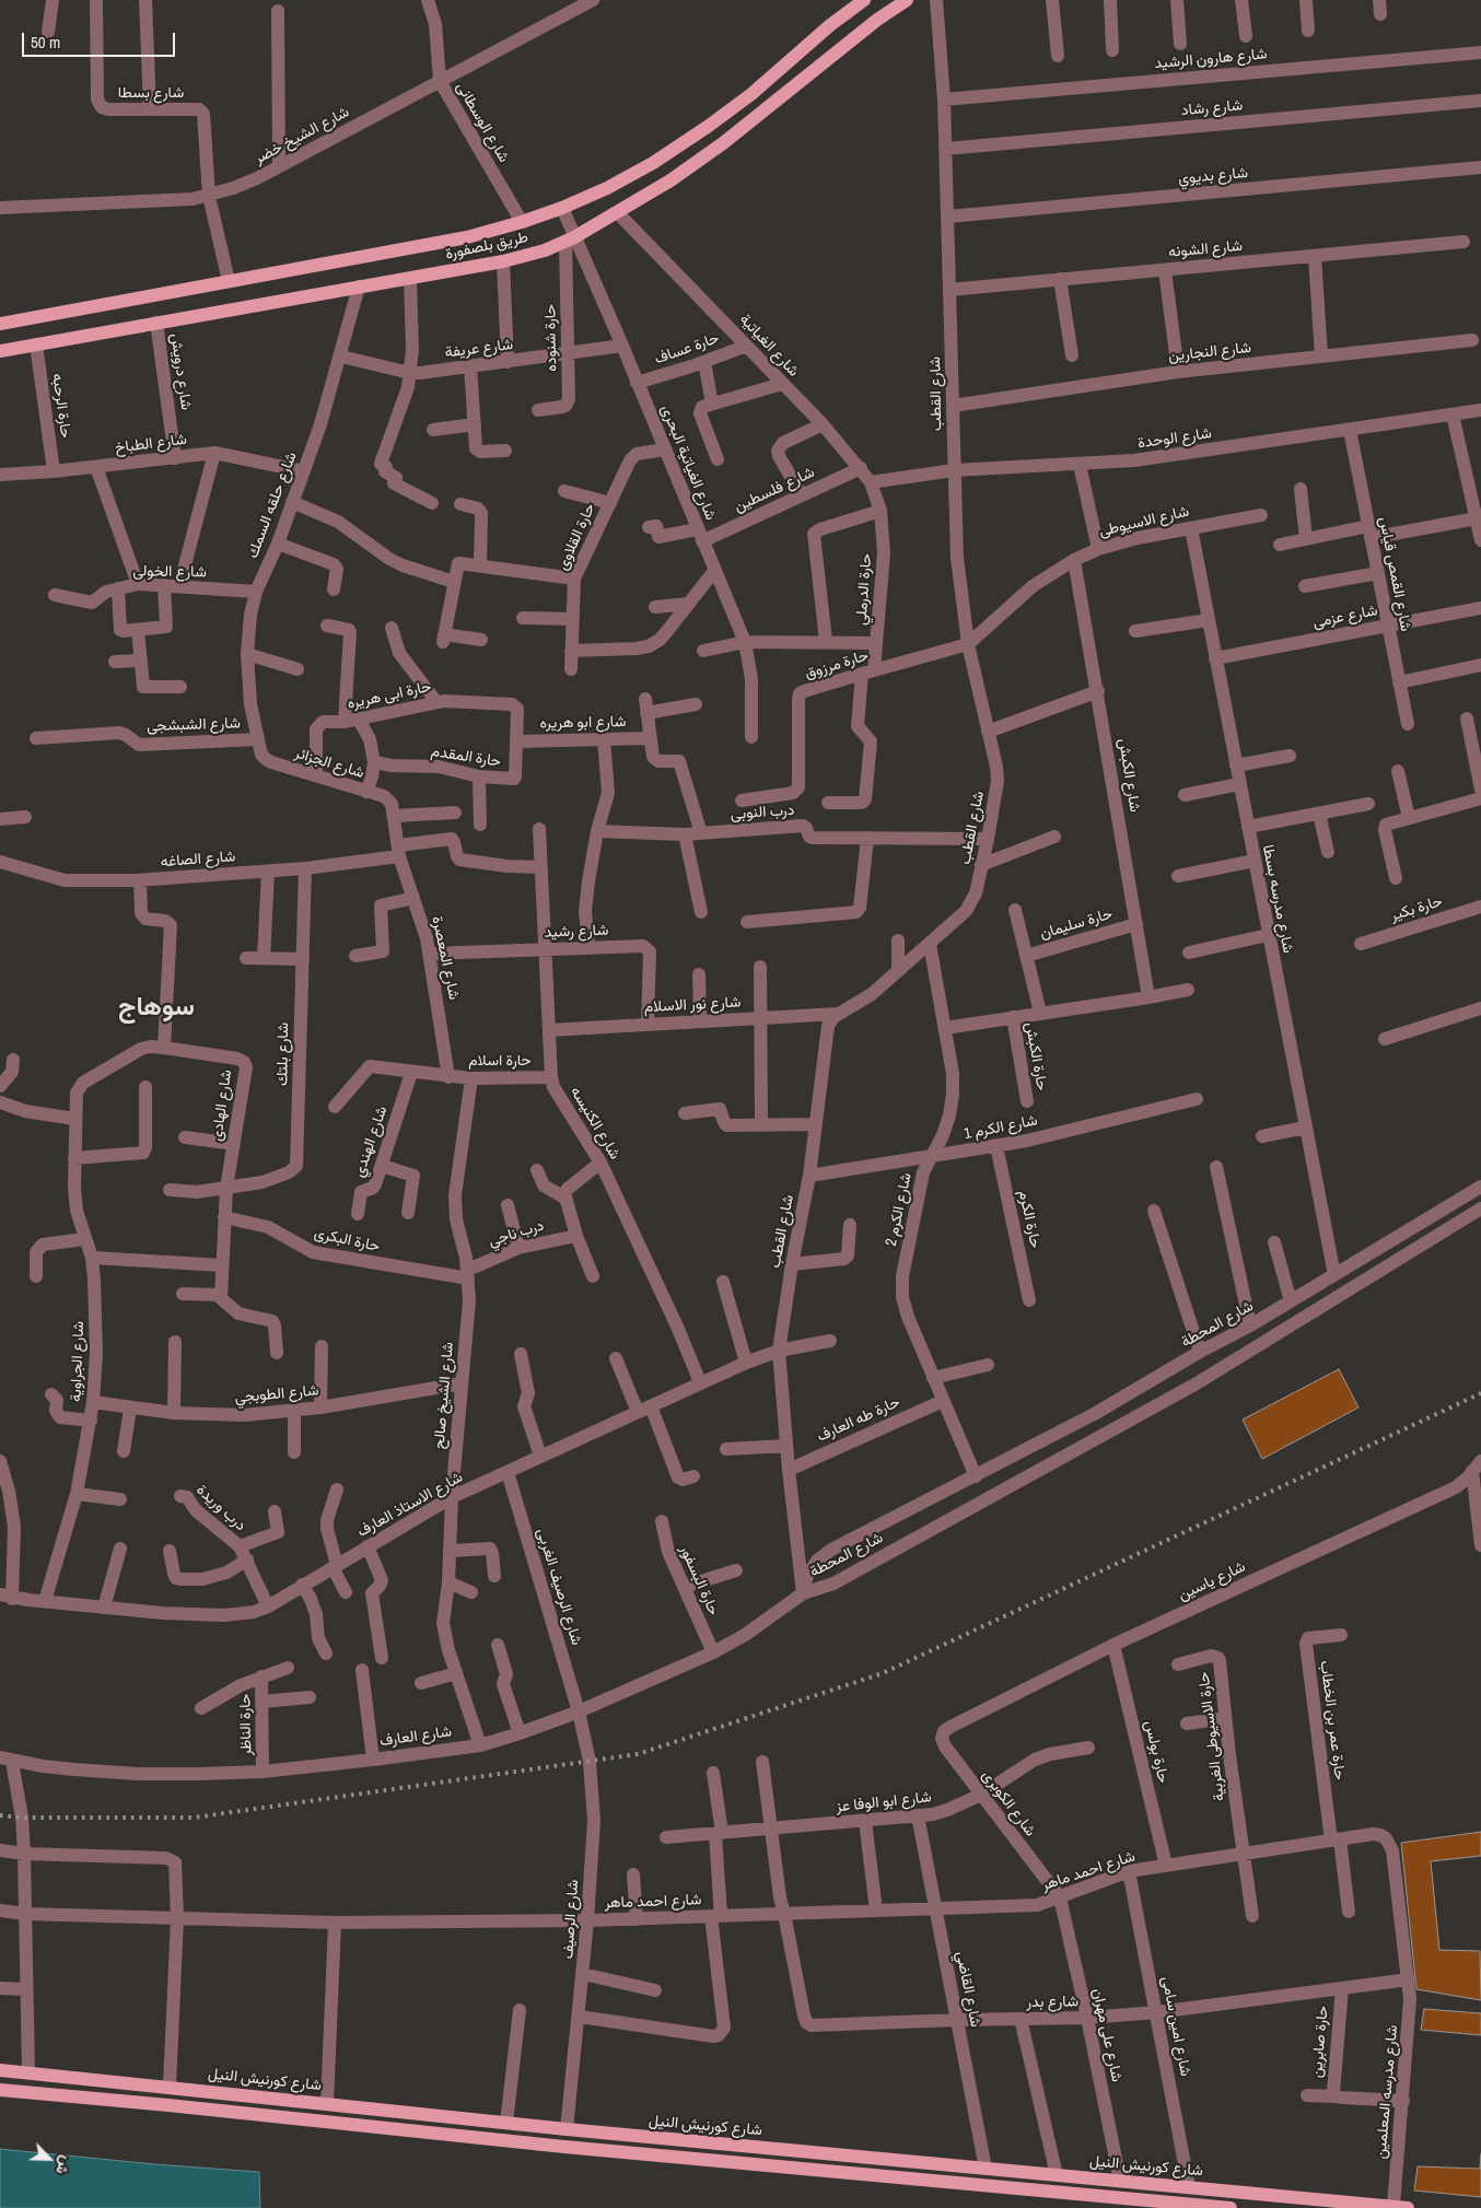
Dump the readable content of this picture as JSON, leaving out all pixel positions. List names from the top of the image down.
{
  "streets": {
    "main road": ["طريق بلصفورة", "شارع كورنيش النيل"],
    "street": [
      "شارع هارون الرشيد",
      "شارع بسطا",
      "شارع رشاد",
      "شارع الوسطانى",
      "شارع الشيخ خضر",
      "شارع بديوي",
      "شارع الشونه",
      "حارة شنوده",
      "شارع الغياتية",
      "شارع عريفة",
      "حارة عساف",
      "شارع النجارين",
      "شارع درويش",
      "شارع القطب",
      "حارة الرحبه",
      "شارع الوحدة",
      "شارع الطباخ",
      "شارع الغياتية البحرى",
      "شارع فلسطين",
      "شارع حلقه السمك",
      "شارع الاسيوطى",
      "حارة القلاوى",
      "شارع الخولى",
      "شارع القمص قياس",
      "حارة الدرملي",
      "شارع عزمى",
      "حارة مرزوق",
      "حارة ابى هريره",
      "شارع ابو هريره",
      "شارع الشبشجى",
      "حارة المقدم",
      "شارع الجزائر",
      "شارع الكبش",
      "درب النوبى",
      "شارع الصاغه",
      "شارع مدرسه بسطا",
      "حارة بكير",
      "حارة سليمان",
      "شارع رشيد",
      "شارع المعصرة",
      "شارع نور الاسلام",
      "شارع بلتك",
      "حارة الكبش",
      "حارة اسلام",
      "شارع الهادى",
      "شارع الكنيسه",
      "شارع الكرم 1",
      "شارع الهندي",
      "شارع الكرم 2",
      "حارة الكرم",
      "درب ناجي",
      "حارة البكرى",
      "شارع المحطة",
      "شارع الجراوية",
      "شارع الطوبجي",
      "شارع الشيخ صالح",
      "حارة طه العارف",
      "شارع الاستاذ العارف",
      "درب وريدة",
      "حارة البسفور",
      "شارع ياسين",
      "شارع الرصيف الغربى",
      "حارة عمر بن الخطاب",
      "حارة الناظر",
      "شارع العارف",
      "حارة الاسيوطى الغربية",
      "حارة بولس",
      "شارع ابو الوفا عز",
      "شارع الكوبرى",
      "شارع احمد ماهر",
      "شارع الرصيف",
      "شارع القاضي",
      "شارع بدر",
      "شارع امين سامى",
      "شارع على مهران",
      "حارة صابرين",
      "شارع مدرسه المعلمين"
    ]
  },
  "crossings": [
    ["شارع هارون الرشيد", "شارع القطب"],
    ["شارع بسطا", "شارع الشيخ خضر"],
    ["شارع بسطا", "طريق بلصفورة"],
    ["شارع رشاد", "شارع القطب"],
    ["شارع الوسطانى", "شارع الشيخ خضر"],
    ["شارع الوسطانى", "طريق بلصفورة"],
    ["شارع بديوي", "شارع القطب"],
    ["طريق بلصفورة", "حارة شنوده"],
    ["طريق بلصفورة", "شارع الغياتية"],
    ["طريق بلصفورة", "شارع درويش"],
    ["طريق بلصفورة", "حارة الرحبه"],
    ["طريق بلصفورة", "شارع الغياتية البحرى"],
    ["طريق بلصفورة", "شارع حلقه السمك"],
    ["شارع الشونه", "شارع القطب"],
    ["حارة شنوده", "شارع عريفة"],
    ["حارة شنوده", "شارع الغياتية البحرى"],
    ["شارع الغياتية", "حارة عساف"],
    ["شارع الغياتية", "شارع الوحدة"],
    ["شارع الغياتية", "شارع فلسطين"],
    ["شارع الغياتية", "حارة الدرملي"],
    ["شارع عريفة", "شارع الغياتية البحرى"],
    ["شارع عريفة", "شارع حلقه السمك"],
    ["حارة عساف", "شارع الغياتية البحرى"],
    ["شارع النجارين", "شارع القطب"],
    ["شارع درويش", "شارع الطباخ"],
    ["شارع القطب", "شارع الوحدة"],
    ["شارع القطب", "شارع الاسيوطى"],
    ["شارع القطب", "حارة مرزوق"],
    ["شارع القطب", "درب النوبى"],
    ["شارع القطب", "شارع نور الاسلام"],
    ["شارع القطب", "شارع الكرم 1"],
    ["شارع القطب", "شارع الكرم 2"],
    ["شارع القطب", "شارع المحطة"],
    ["شارع القطب", "حارة طه العارف"],
    ["شارع القطب", "شارع الاستاذ العارف"],
    ["شارع القطب", "شارع العارف"],
    ["حارة الرحبه", "شارع الطباخ"],
    ["شارع الوحدة", "شارع القمص قياس"],
    ["شارع الطباخ", "شارع حلقه السمك"],
    ["شارع الغياتية البحرى", "شارع فلسطين"],
    ["شارع الغياتية البحرى", "حارة القلاوى"],
    ["شارع حلقه السمك", "شارع الخولى"],
    ["شارع حلقه السمك", "شارع الشبشجى"],
    ["شارع حلقه السمك", "شارع الجزائر"],
    ["شارع الاسيوطى", "حارة مرزوق"],
    ["شارع الاسيوطى", "شارع الكبش"],
    ["شارع الاسيوطى", "شارع مدرسه بسطا"],
    ["شارع القمص قياس", "شارع عزمى"],
    ["حارة الدرملي", "حارة مرزوق"],
    ["شارع عزمى", "شارع مدرسه بسطا"],
    ["حارة ابى هريره", "شارع ابو هريره"],
    ["حارة ابى هريره", "حارة المقدم"],
    ["حارة ابى هريره", "شارع الجزائر"],
    ["شارع ابو هريره", "حارة المقدم"],
    ["شارع ابو هريره", "درب النوبى"],
    ["شارع الشبشجى", "شارع الجزائر"],
    ["شارع الجزائر", "شارع المعصرة"],
    ["شارع الكبش", "حارة سليمان"],
    ["شارع الصاغه", "شارع المعصرة"],
    ["شارع الصاغه", "شارع بلتك"],
    ["شارع الصاغه", "شارع الكنيسه"],
    ["شارع مدرسه بسطا", "شارع المحطة"],
    ["شارع رشيد", "شارع المعصرة"],
    ["شارع رشيد", "شارع نور الاسلام"],
    ["شارع رشيد", "شارع الكنيسه"],
    ["شارع المعصرة", "حارة اسلام"],
    ["شارع نور الاسلام", "شارع الكنيسه"],
    ["شارع بلتك", "شارع الهادى"],
    ["حارة اسلام", "شارع الكنيسه"],
    ["حارة اسلام", "شارع الشيخ صالح"],
    ["شارع الهادى", "حارة البكرى"],
    ["شارع الهادى", "شارع الجراوية"],
    ["شارع الكنيسه", "شارع الاستاذ العارف"],
    ["شارع الكرم 1", "شارع الكرم 2"],
    ["شارع الكرم 1", "حارة الكرم"],
    ["شارع الكرم 2", "شارع المحطة"],
    ["شارع الكرم 2", "حارة طه العارف"],
    ["درب ناجي", "حارة البكرى"],
    ["درب ناجي", "شارع الشيخ صالح"],
    ["حارة البكرى", "شارع الشيخ صالح"],
    ["شارع المحطة", "شارع العارف"],
    ["شارع الجراوية", "شارع الطوبجي"],
    ["شارع الجراوية", "شارع الاستاذ العارف"],
    ["شارع الطوبجي", "شارع الشيخ صالح"],
    ["شارع الشيخ صالح", "شارع الاستاذ العارف"],
    ["شارع الشيخ صالح", "شارع العارف"],
    ["شارع الاستاذ العارف", "درب وريدة"],
    ["شارع الاستاذ العارف", "شارع الرصيف الغربى"],
    ["حارة البسفور", "شارع العارف"],
    ["شارع ياسين", "حارة بولس"],
    ["شارع ياسين", "شارع الكوبرى"],
    ["شارع الرصيف الغربى", "شارع العارف"],
    ["شارع الرصيف الغربى", "شارع الرصيف"],
    ["حارة عمر بن الخطاب", "شارع احمد ماهر"],
    ["حارة الناظر", "شارع العارف"],
    ["شارع العارف", "شارع الرصيف"],
    ["حارة الاسيوطى الغربية", "شارع احمد ماهر"],
    ["حارة بولس", "شارع احمد ماهر"],
    ["شارع ابو الوفا عز", "شارع الكوبرى"],
    ["شارع ابو الوفا عز", "شارع القاضي"],
    ["شارع الكوبرى", "شارع احمد ماهر"],
    ["شارع الكوبرى", "شارع على مهران"],
    ["شارع احمد ماهر", "شارع الرصيف"],
    ["شارع احمد ماهر", "شارع القاضي"],
    ["شارع احمد ماهر", "شارع بدر"],
    ["شارع احمد ماهر", "شارع امين سامى"],
    ["شارع احمد ماهر", "شارع على مهران"],
    ["شارع احمد ماهر", "شارع مدرسه المعلمين"],
    ["شارع الرصيف", "شارع كورنيش النيل"],
    ["شارع القاضي", "شارع بدر"],
    ["شارع القاضي", "شارع كورنيش النيل"],
    ["شارع بدر", "شارع امين سامى"],
    ["شارع بدر", "شارع على مهران"],
    ["شارع بدر", "حارة صابرين"],
    ["شارع بدر", "شارع مدرسه المعلمين"],
    ["شارع امين سامى", "شارع كورنيش النيل"],
    ["شارع على مهران", "شارع كورنيش النيل"],
    ["حارة صابرين", "شارع مدرسه المعلمين"],
    ["شارع كورنيش النيل", "شارع مدرسه المعلمين"]
  ],
  "districts": ["سوهاج"],
  "scale_bar": "50 m",
  "north": "bottom right"
}
